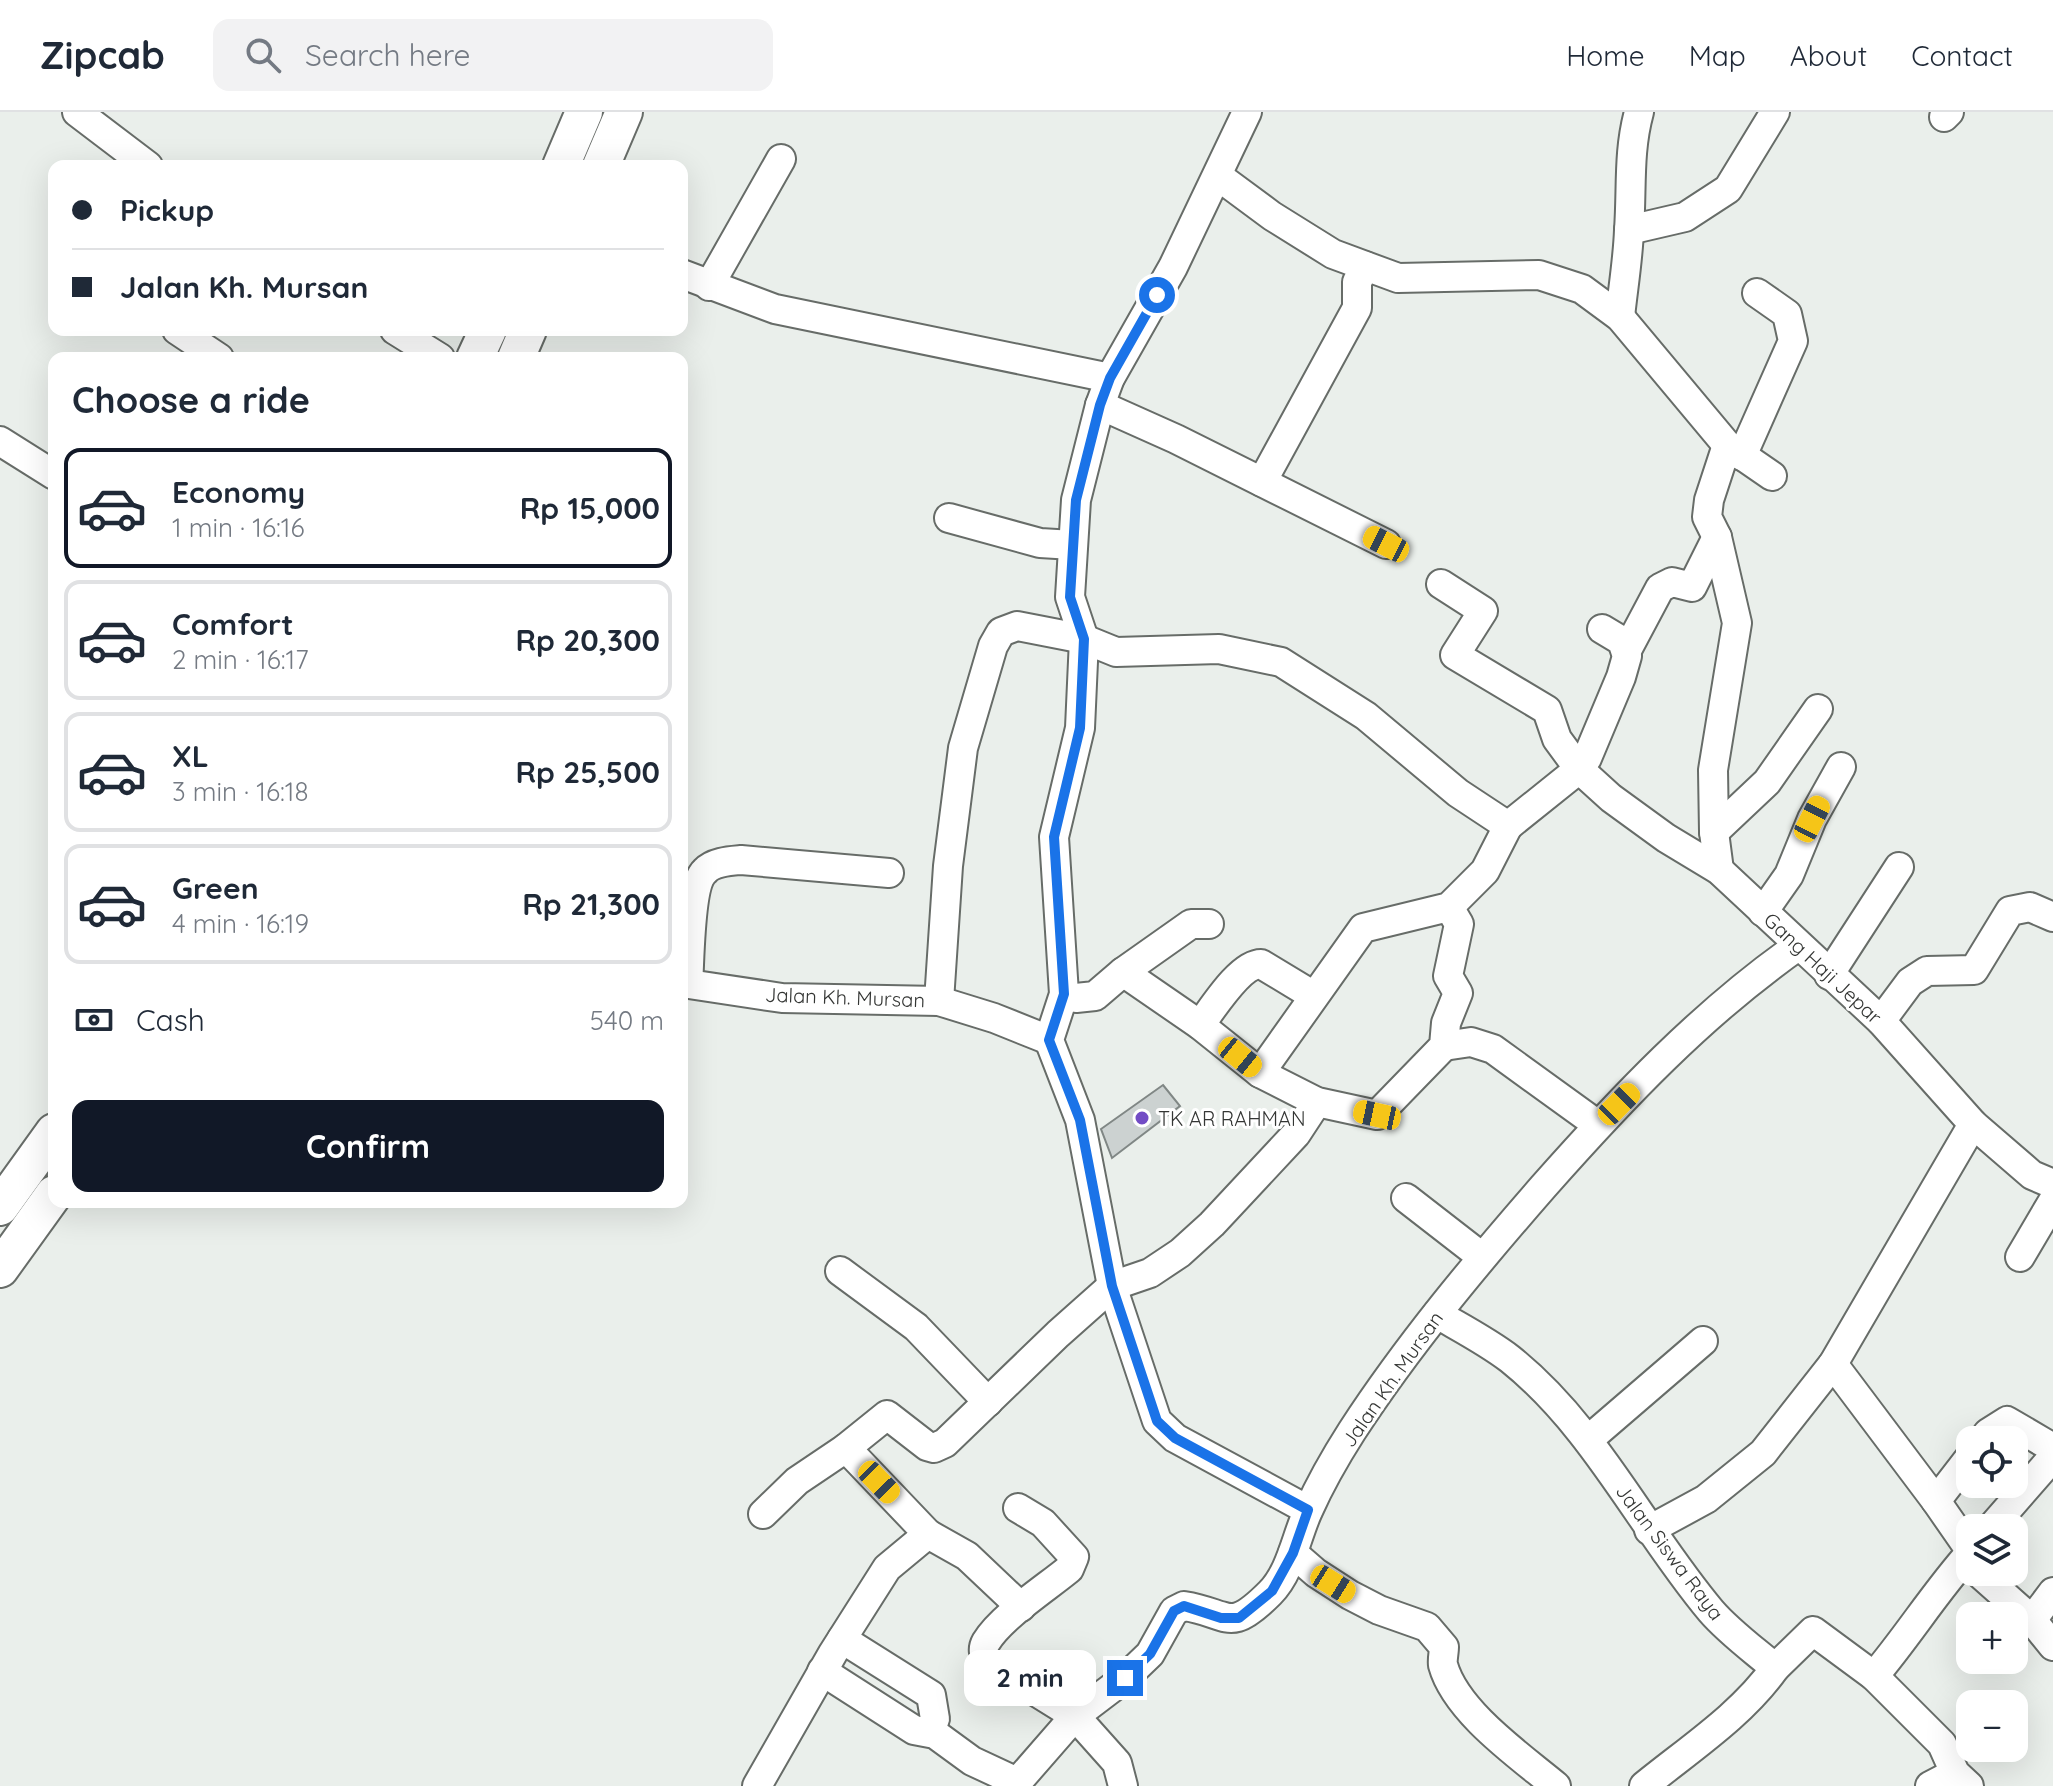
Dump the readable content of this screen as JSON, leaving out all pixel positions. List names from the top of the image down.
{
  "streets": {
    "street": ["Gang Haji Jepar", "Jalan Kh. Mursan", "Jalan Siswa Raya"]
  },
  "crossings": [
    ["Gang Haji Jepar", "Jalan Kh. Mursan"],
    ["Jalan Kh. Mursan", "Jalan Siswa Raya"]
  ],
  "places": ["TK AR RAHMAN"],
  "page": {
    "header": "Zipcab",
    "search": "Search here",
    "nav": [
      "Home",
      "Map",
      "About",
      "Contact"
    ],
    "banner": ["Pickup", "Jalan Kh. Mursan"],
    "heading": "Choose a ride",
    "list": [
      {
        "name": "Economy",
        "note": "1 min · 16:16",
        "value": "Rp 15,000"
      },
      {
        "name": "Comfort",
        "note": "2 min · 16:17",
        "value": "Rp 20,300"
      },
      {
        "name": "XL",
        "note": "3 min · 16:18",
        "value": "Rp 25,500"
      },
      {
        "name": "Green",
        "note": "4 min · 16:19",
        "value": "Rp 21,300"
      }
    ],
    "pay": ["Cash", "540 m"],
    "buttons": "Confirm",
    "map_buttons": ["+", "−"],
    "bubble": "2 min"
  }
}
